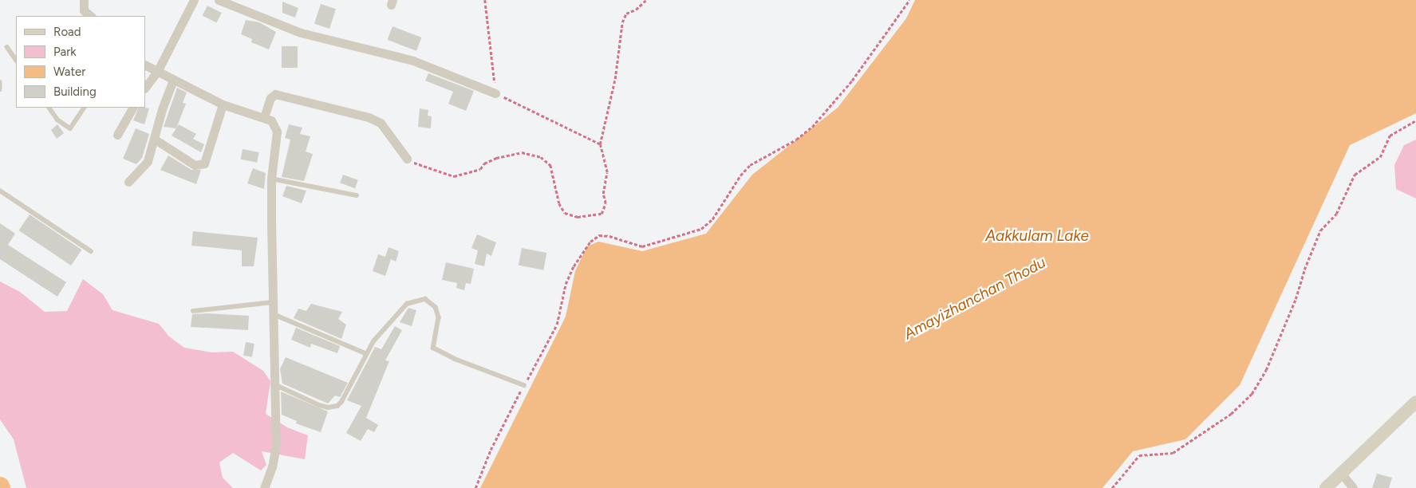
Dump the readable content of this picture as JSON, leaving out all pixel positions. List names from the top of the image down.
{
  "water": ["Aakkulam Lake", "Amayizhanchan Thodu"],
  "legend": [
    "Road",
    "Park",
    "Water",
    "Building"
  ]
}
